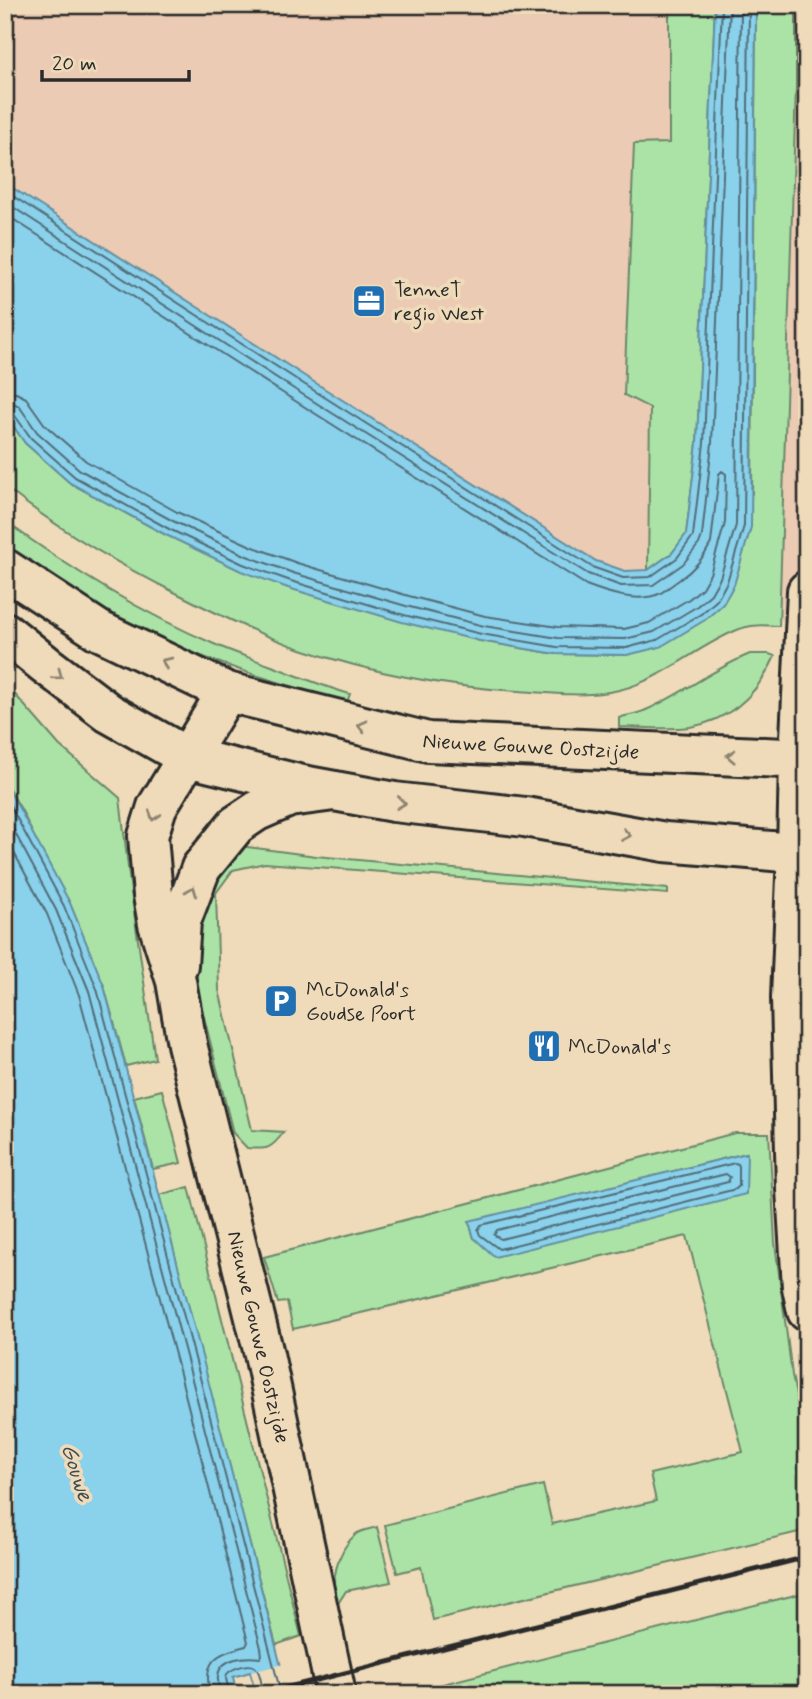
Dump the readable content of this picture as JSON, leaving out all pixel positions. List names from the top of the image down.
{
  "streets": {
    "main road": ["Nieuwe Gouwe Oostzijde"]
  },
  "water": ["Gouwe"],
  "places": {
    "office": ["TenneT regio West"],
    "parking": ["McDonald's Goudse Poort"],
    "restaurant": ["McDonald's"]
  },
  "scale_bar": "20 m"
}
